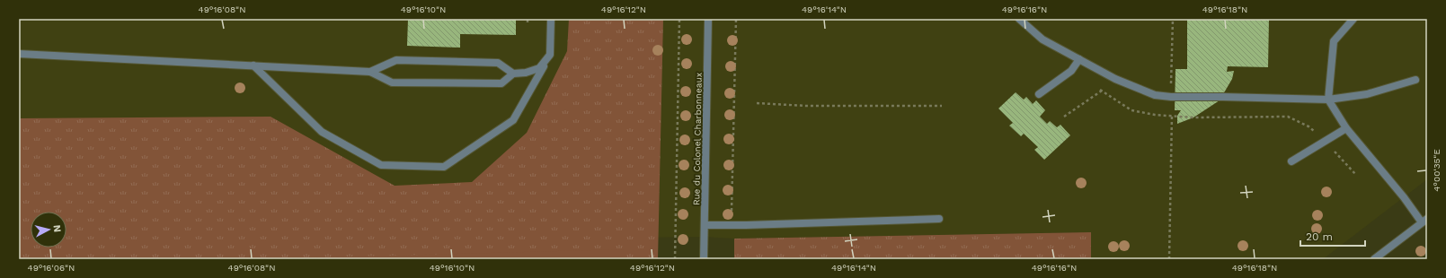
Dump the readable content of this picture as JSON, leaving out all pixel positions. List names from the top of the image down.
{
  "streets": {
    "street": ["Rue du Colonel Charbonneaux"]
  },
  "scale_bar": "20 m",
  "north": "right",
  "coordinates": [
    "49°16'08\"N",
    "49°16'10\"N",
    "49°16'12\"N",
    "49°16'14\"N",
    "49°16'16\"N",
    "49°16'18\"N",
    "4°00'35\"E",
    "49°16'06\"N"
  ]
}
